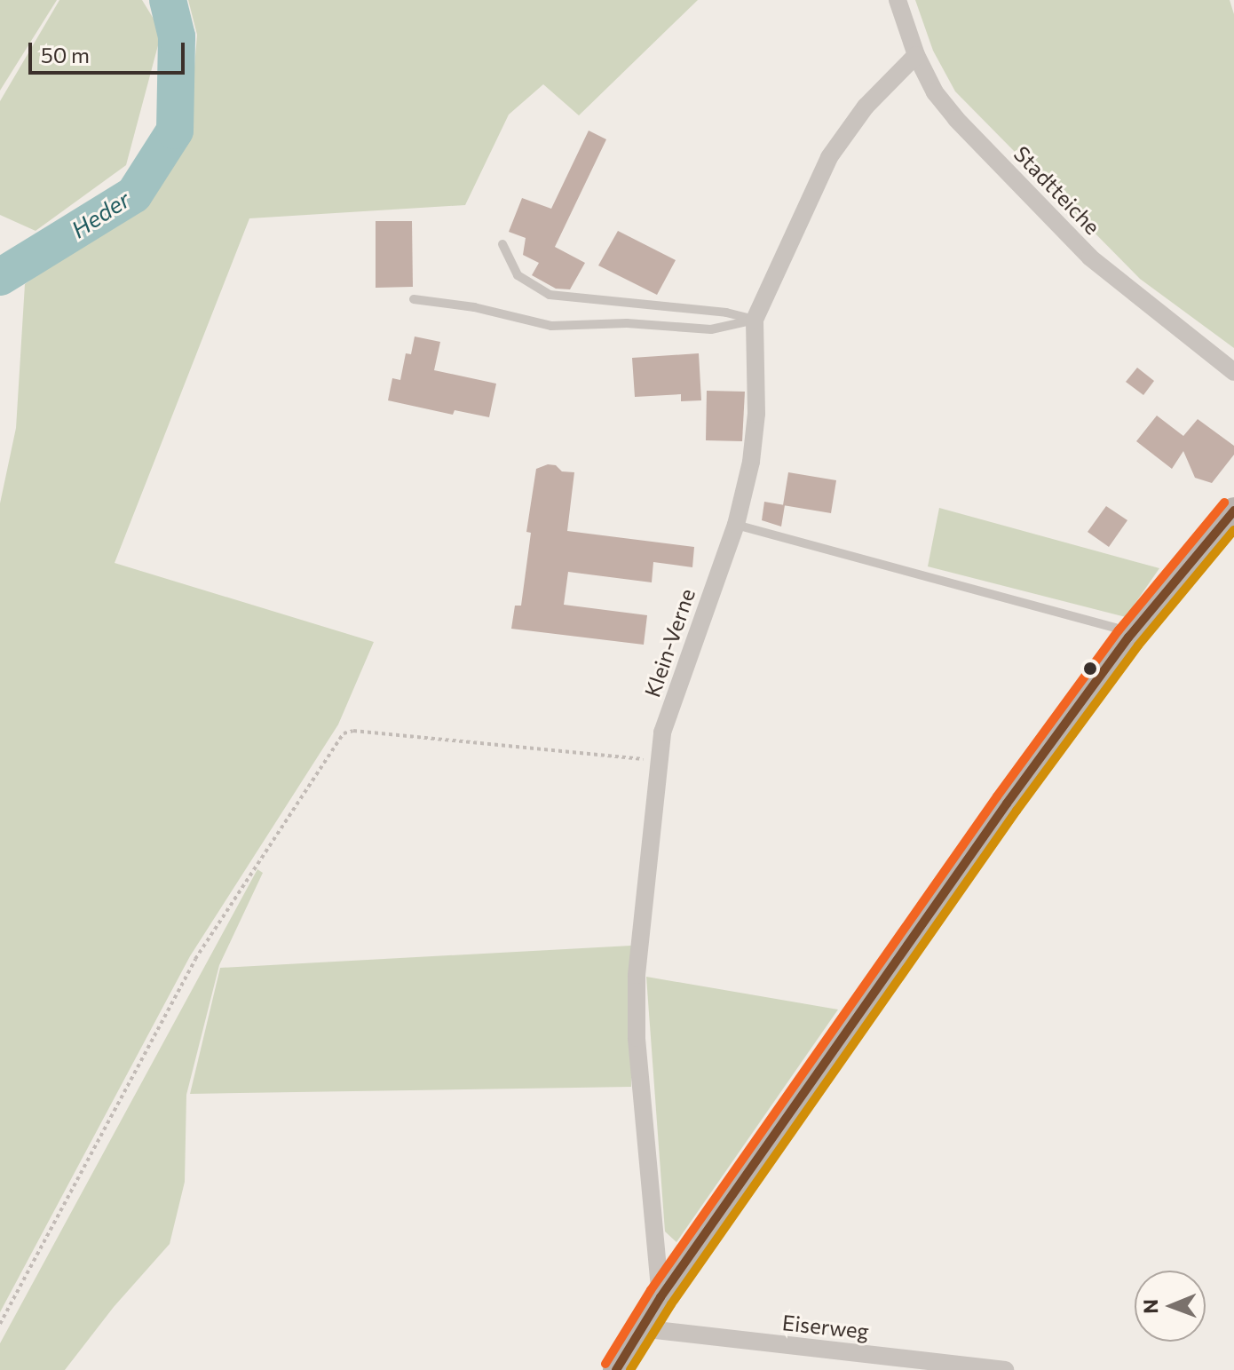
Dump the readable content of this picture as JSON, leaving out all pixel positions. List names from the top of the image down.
{
  "streets": {
    "street": ["Stadtteiche", "Klein-Verne", "Eiserweg"]
  },
  "crossings": [
    ["Stadtteiche", "Klein-Verne"]
  ],
  "water": ["Heder"],
  "scale_bar": "50 m",
  "north": "left"
}
